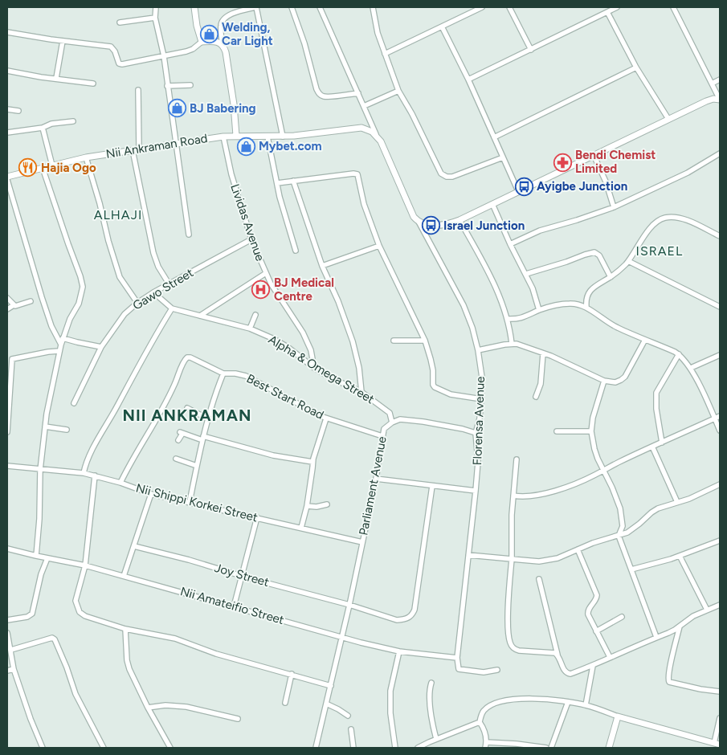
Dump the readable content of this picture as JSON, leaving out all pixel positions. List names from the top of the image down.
{
  "streets": {
    "street": [
      "Nii Ankraman Road",
      "Lividas Avenue",
      "Gawo Street",
      "Alpha & Omega Street",
      "Best Start Road",
      "Florensa Avenue",
      "Parliament Avenue",
      "Nii Shippi Korkei Street",
      "Joy Street",
      "Nii Amateifio Street"
    ]
  },
  "crossings": [
    ["Nii Ankraman Road", "Lividas Avenue"],
    ["Lividas Avenue", "Gawo Street"],
    ["Lividas Avenue", "Alpha & Omega Street"],
    ["Gawo Street", "Alpha & Omega Street"],
    ["Alpha & Omega Street", "Parliament Avenue"],
    ["Best Start Road", "Parliament Avenue"],
    ["Best Start Road", "Nii Shippi Korkei Street"],
    ["Florensa Avenue", "Parliament Avenue"],
    ["Florensa Avenue", "Nii Amateifio Street"],
    ["Parliament Avenue", "Nii Shippi Korkei Street"],
    ["Parliament Avenue", "Joy Street"],
    ["Parliament Avenue", "Nii Amateifio Street"]
  ],
  "districts": ["ALHAJI", "ISRAEL", "NII ANKRAMAN"],
  "places": {
    "shop": ["Welding, Car Light", "BJ Babering", "Mybet.com"],
    "pharmacy": ["Bendi Chemist Limited"],
    "restaurant": ["Hajia Ogo"],
    "bus stop": ["Ayigbe Junction", "Israel Junction"],
    "hospital": ["BJ Medical Centre"]
  }
}
